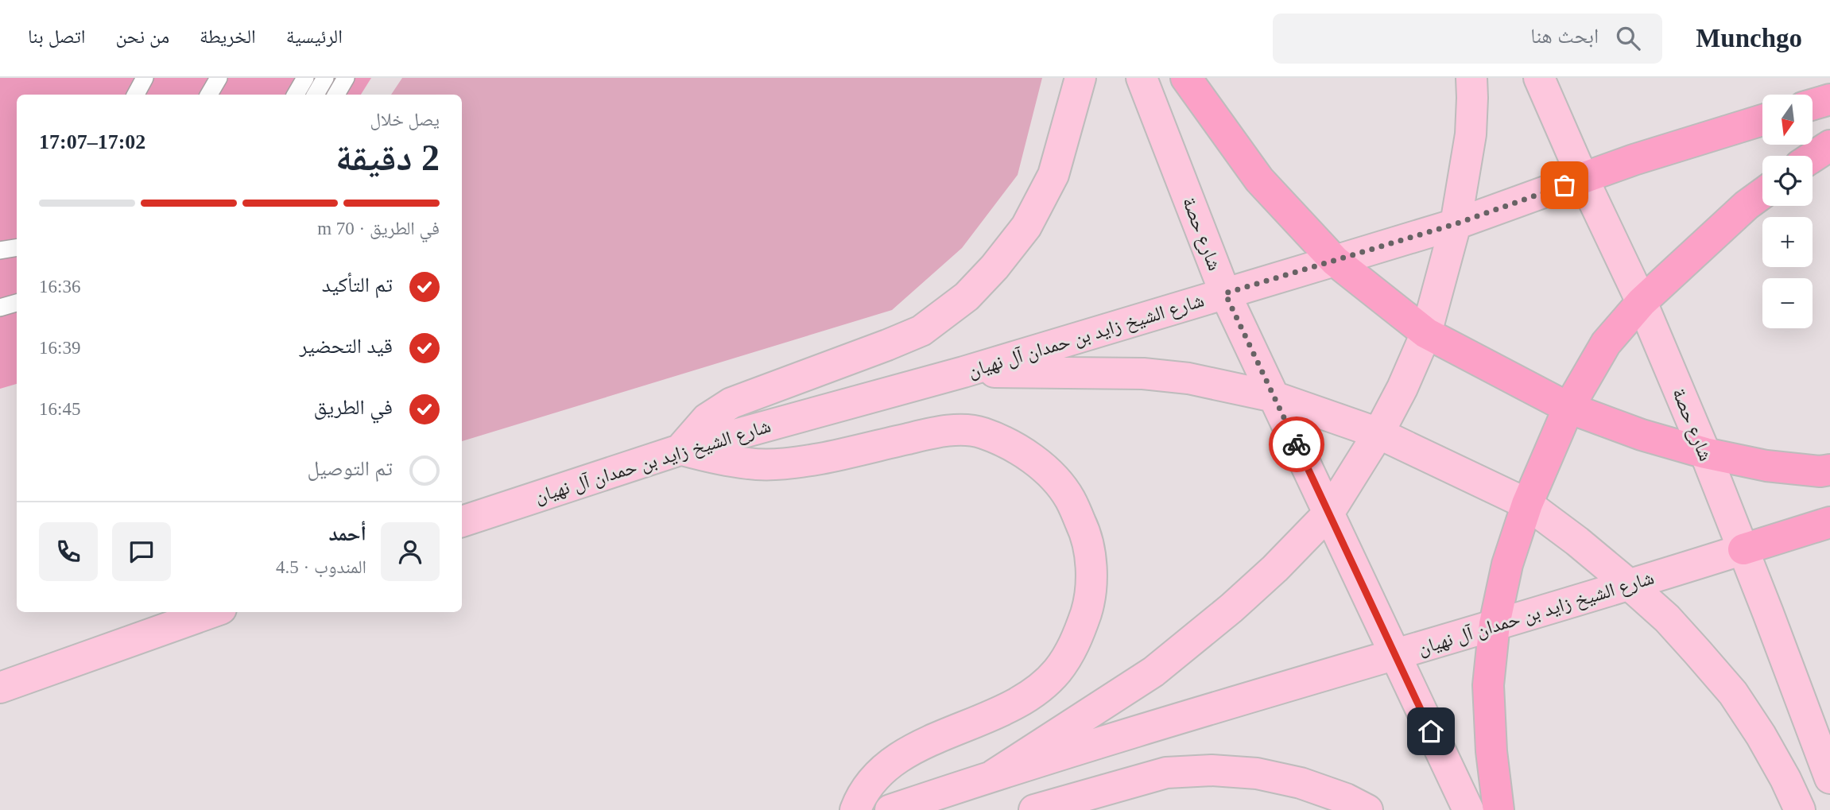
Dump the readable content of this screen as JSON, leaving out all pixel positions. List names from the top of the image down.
{
  "streets": {
    "highway": ["شارع الشيخ زايد بن حمدان آل نهيان"],
    "main road": ["شارع حصة"]
  },
  "crossings": [
    ["شارع حصة", "شارع الشيخ زايد بن حمدان آل نهيان"]
  ],
  "north": "bottom",
  "page": {
    "header": "Munchgo",
    "search": "ابحث هنا",
    "nav": [
      "الرئيسية",
      "الخريطة",
      "من نحن",
      "اتصل بنا"
    ],
    "map_buttons": ["+", "−"],
    "heading": ["2 دقيقة", "يصل خلال", "17:02–17:07"],
    "panel": ["أحمد", "المندوب · 4.5"],
    "bar": "في الطريق · 70 m",
    "list": [
      ["تم التأكيد", "16:36"],
      ["قيد التحضير", "16:39"],
      ["في الطريق", "16:45"],
      "تم التوصيل"
    ]
  }
}
